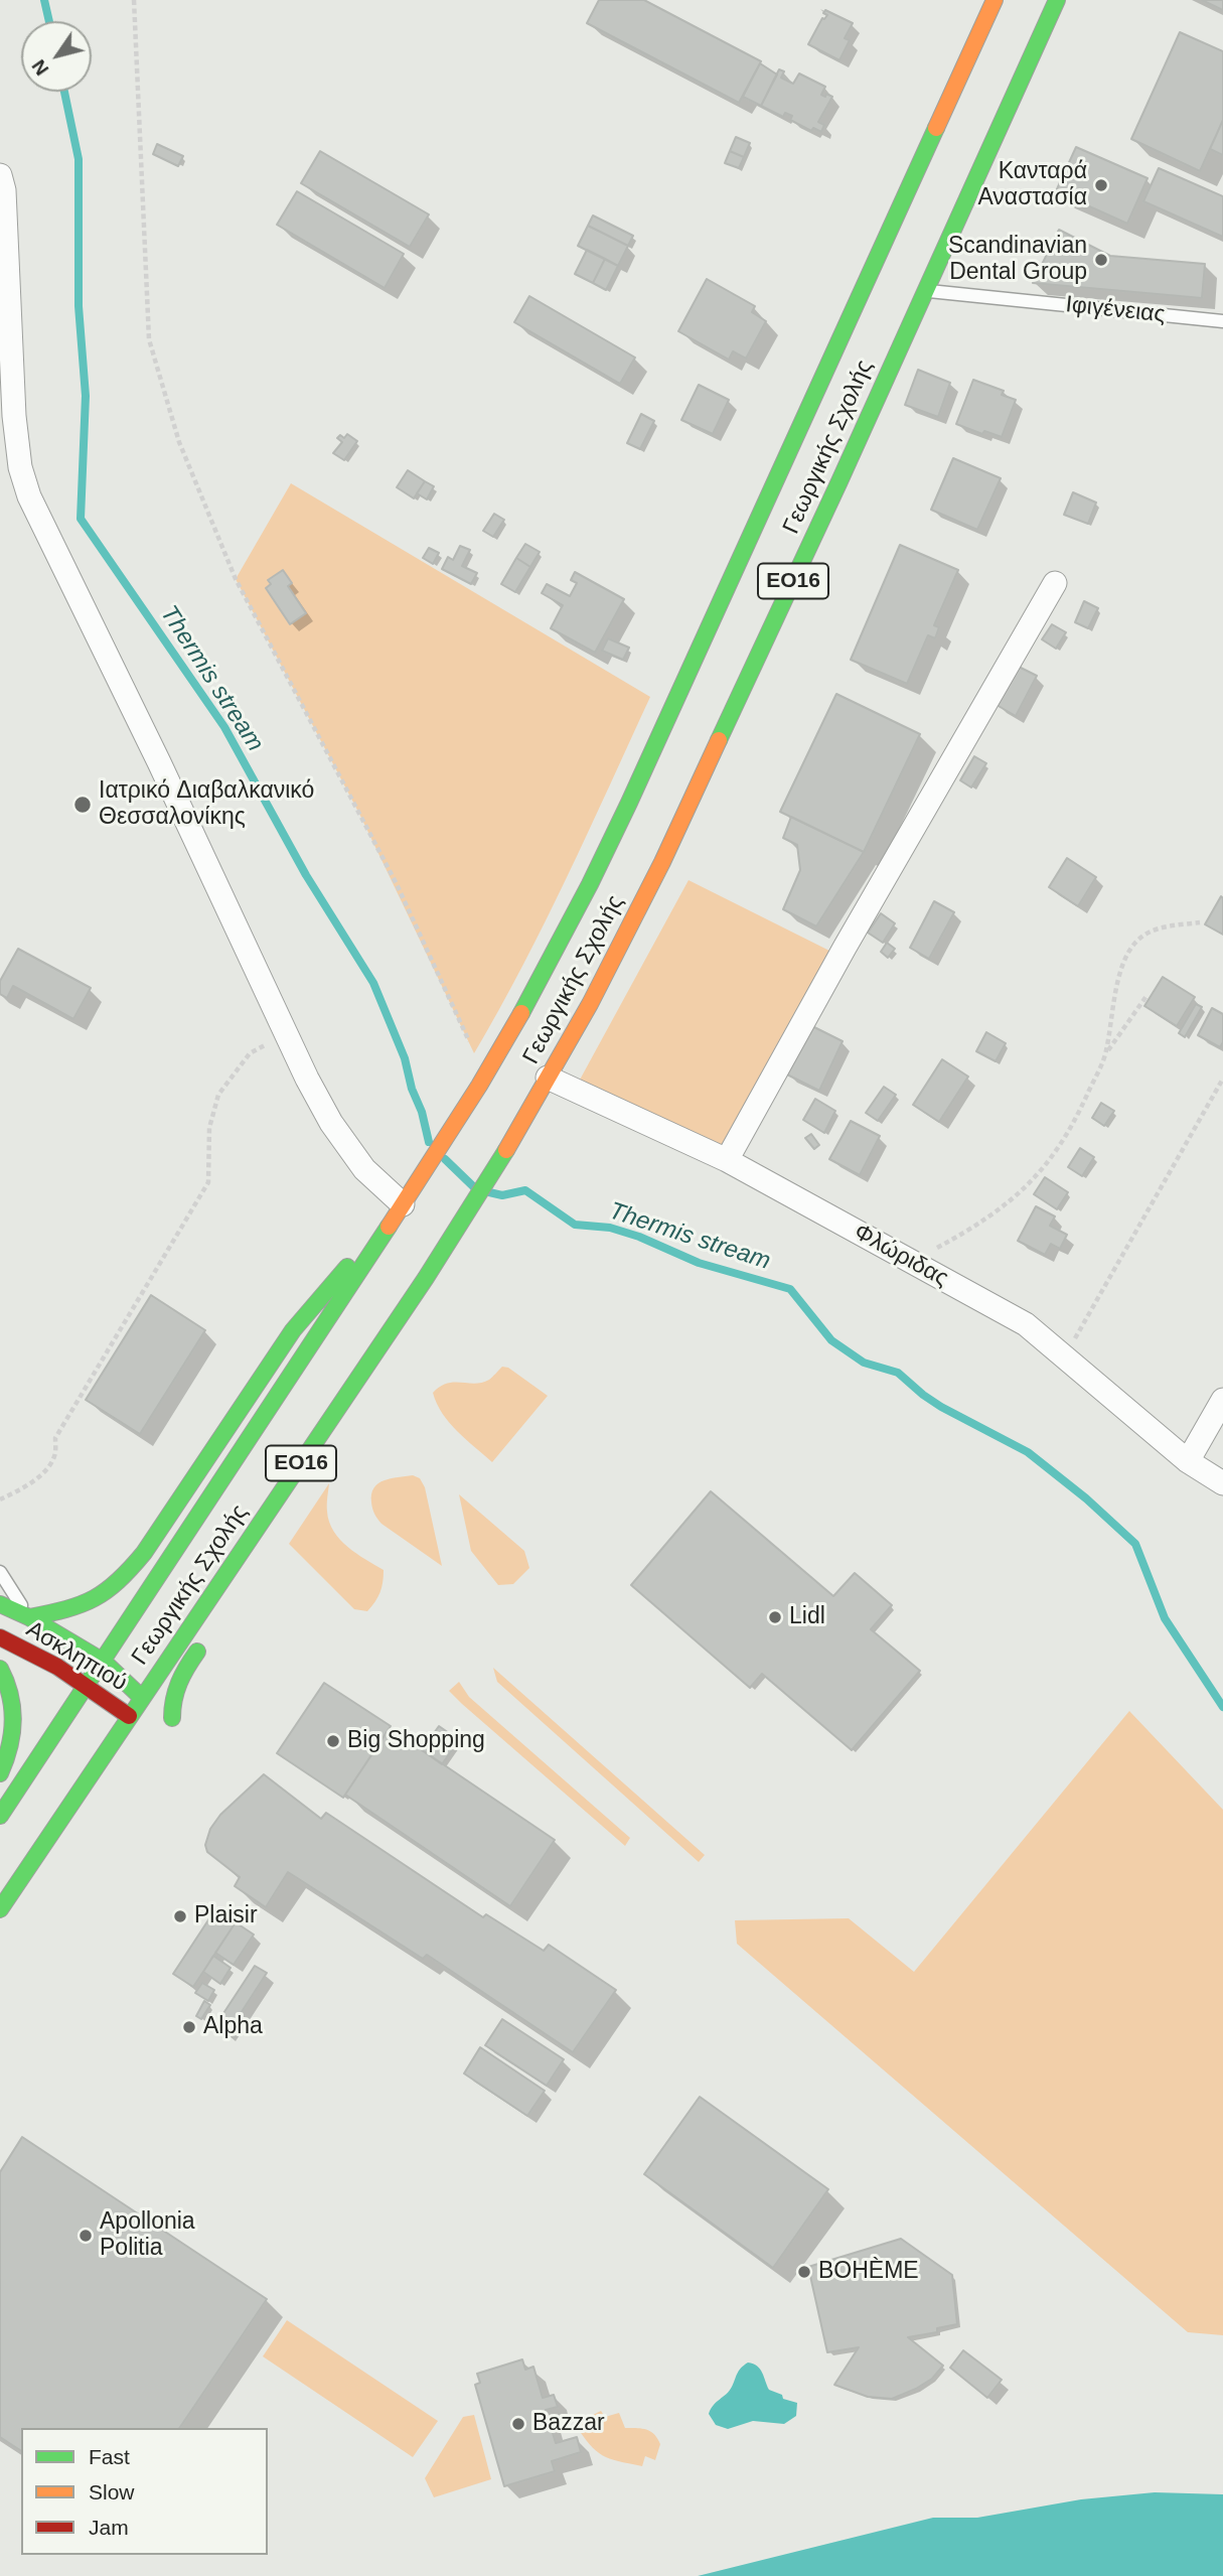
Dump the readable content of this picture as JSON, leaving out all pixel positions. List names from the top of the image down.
{
  "streets": {
    "main road": ["Γεωργικής Σχολής", "ΕΟ16", "Ασκληπιού"],
    "street": ["Φλώριδας"],
    "lane": ["Ιφιγένειας"]
  },
  "crossings": [
    ["Ιφιγένειας", "Γεωργικής Σχολής"],
    ["Γεωργικής Σχολής", "Φλώριδας"],
    ["Γεωργικής Σχολής", "Ασκληπιού"]
  ],
  "water": ["Thermis stream"],
  "places": [
    "Κανταρά Αναστασία",
    "Scandinavian Dental Group",
    "Ιατρικό Διαβαλκανικό Θεσσαλονίκης",
    "Lidl",
    "Big Shopping",
    "Plaisir",
    "Alpha",
    "Apollonia Politia",
    "BOHÈME",
    "Bazzar"
  ],
  "legend": ["Fast", "Slow", "Jam"],
  "north": "bottom left"
}
